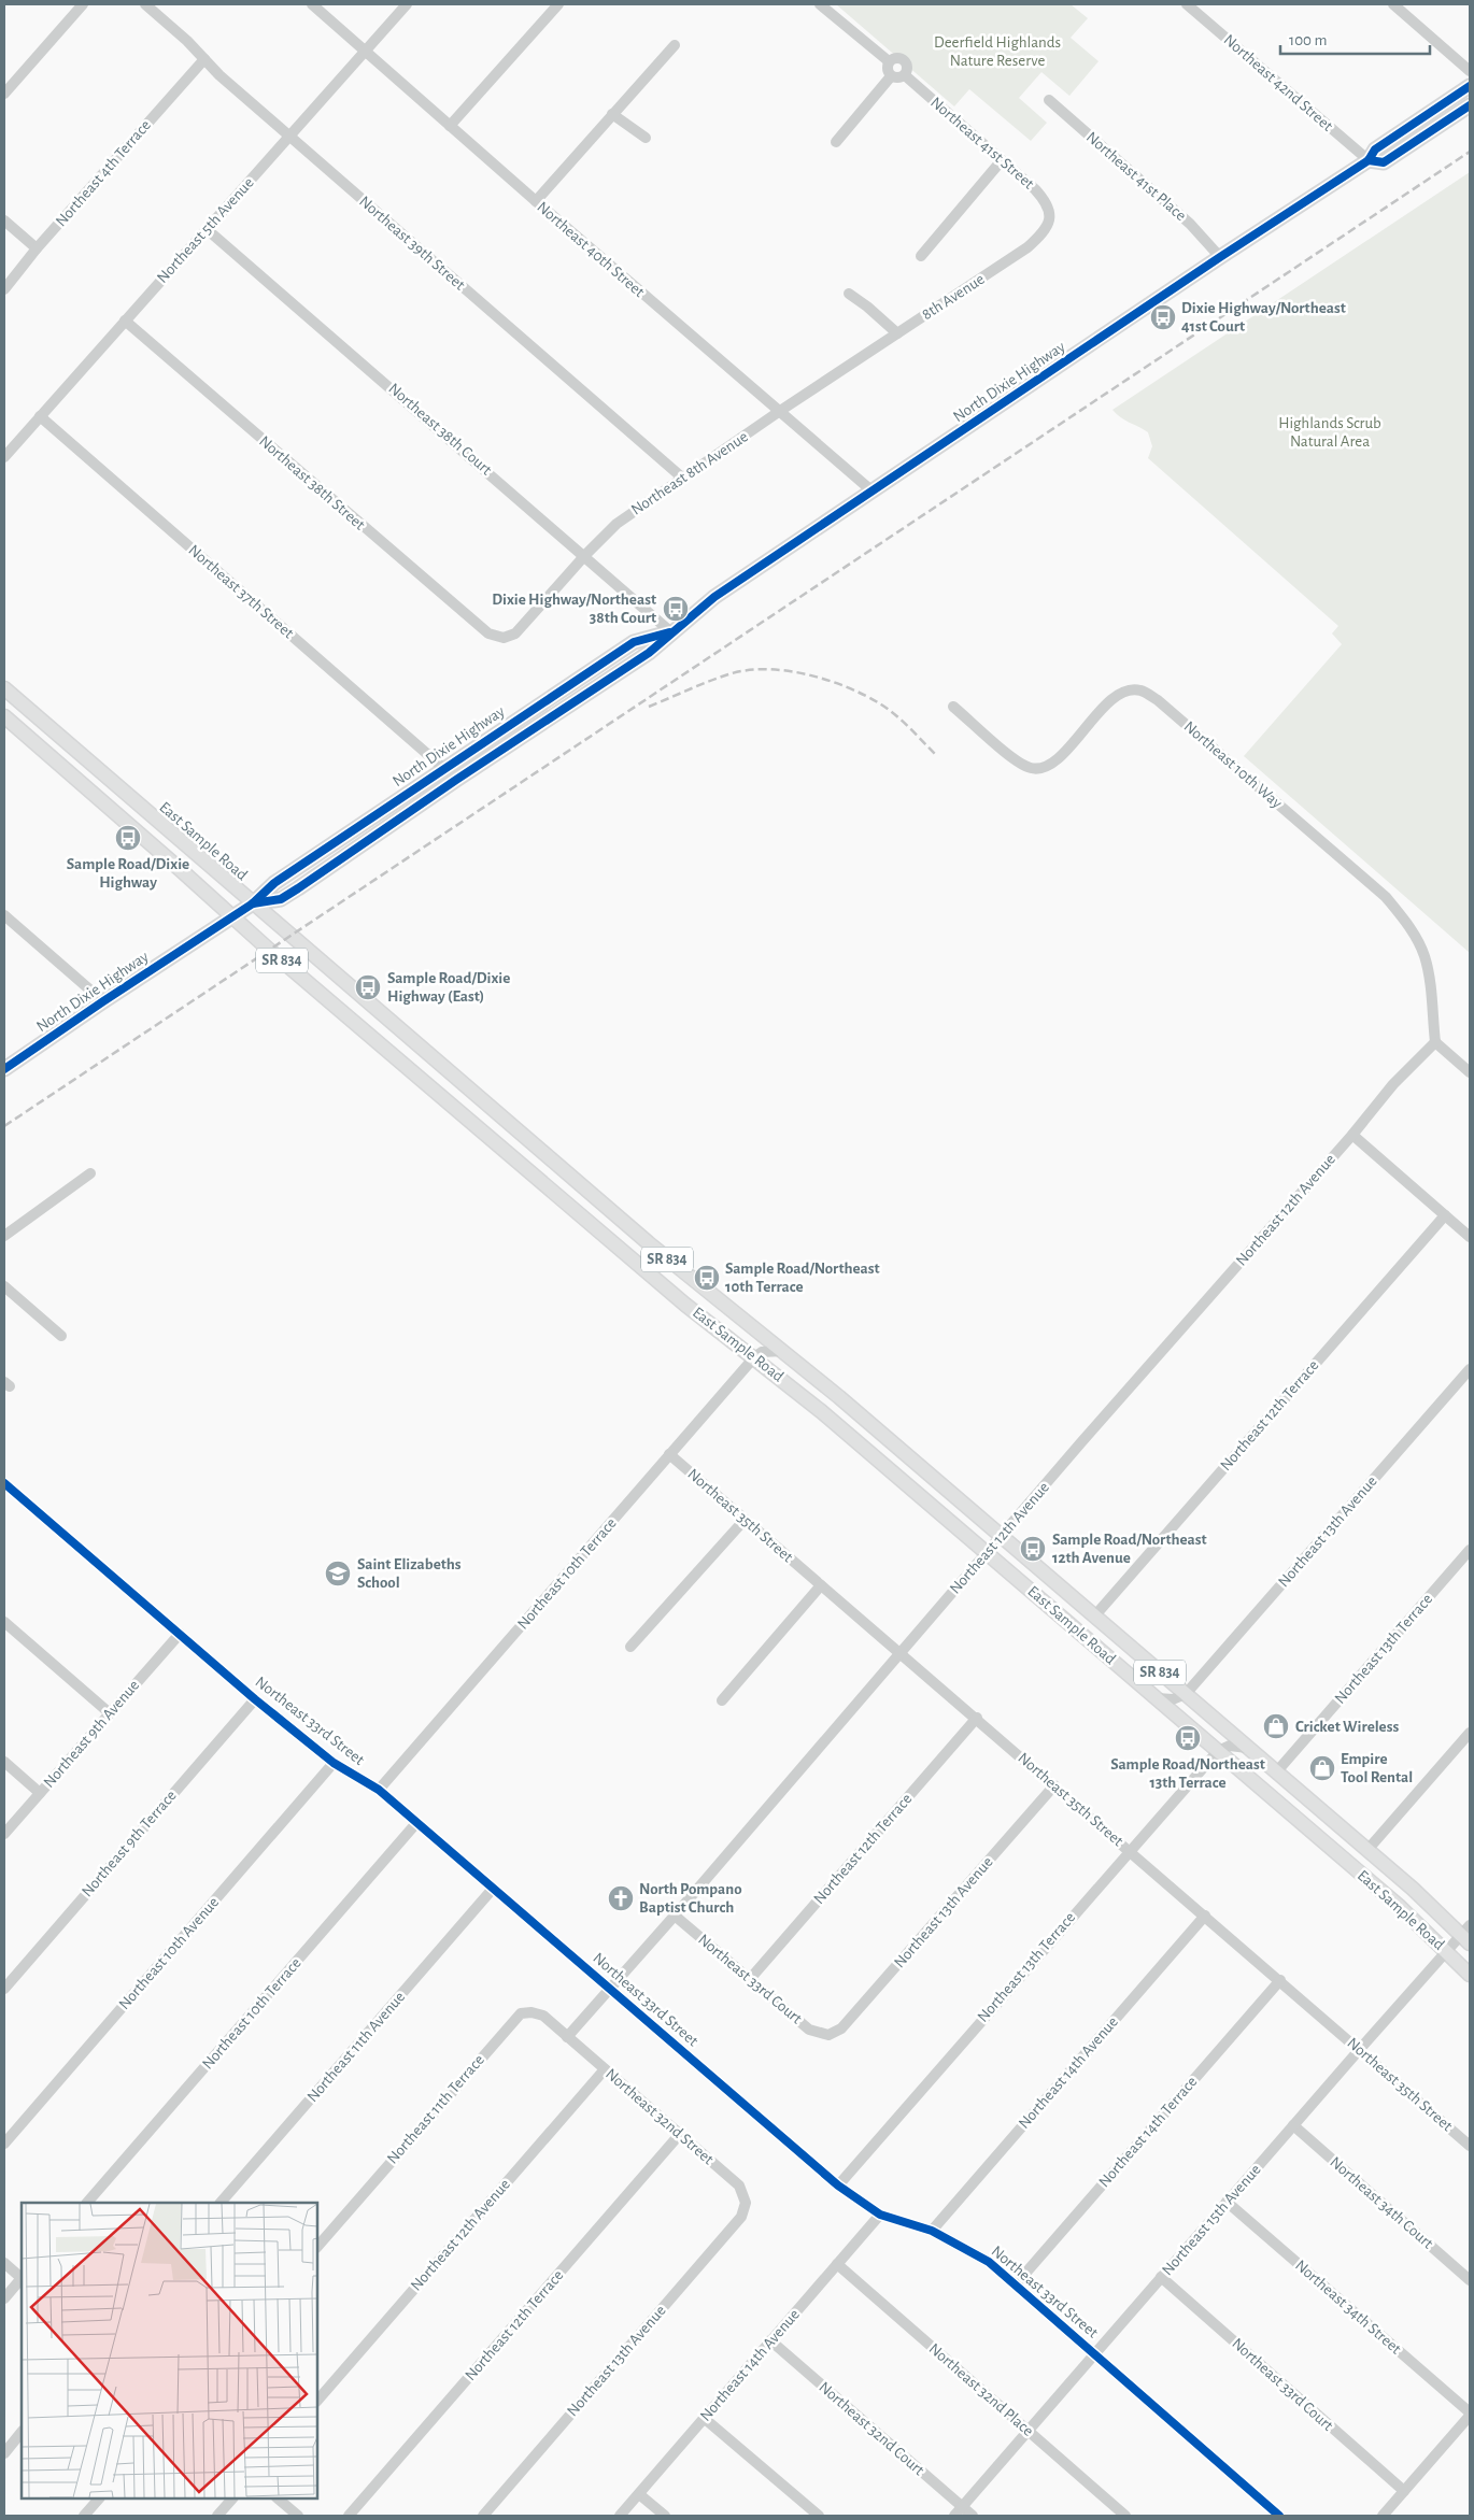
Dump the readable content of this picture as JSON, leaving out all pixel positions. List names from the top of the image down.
{
  "streets": {
    "main road": ["North Dixie Highway", "East Sample Road", "SR 834"],
    "street": [
      "Northeast 42nd Street",
      "Northeast 41st Street",
      "Northeast 4th Terrace",
      "Northeast 41st Place",
      "Northeast 5th Avenue",
      "Northeast 39th Street",
      "Northeast 40th Street",
      "8th Avenue",
      "Northeast 38th Court",
      "Northeast 8th Avenue",
      "Northeast 38th Street",
      "Northeast 37th Street",
      "Northeast 10th Way",
      "Northeast 12th Avenue",
      "Northeast 12th Terrace",
      "Northeast 35th Street",
      "Northeast 13th Avenue",
      "Northeast 10th Terrace",
      "Northeast 13th Terrace",
      "Northeast 33rd Street",
      "Northeast 9th Avenue",
      "Northeast 9th Terrace",
      "Northeast 10th Avenue",
      "Northeast 33rd Court",
      "Northeast 11th Avenue",
      "Northeast 14th Avenue",
      "Northeast 11th Terrace",
      "Northeast 32nd Street",
      "Northeast 14th Terrace",
      "Northeast 34th Court",
      "Northeast 15th Avenue",
      "Northeast 34th Street",
      "Northeast 32nd Place",
      "Northeast 32nd Court"
    ]
  },
  "crossings": [
    ["Northeast 42nd Street", "North Dixie Highway"],
    ["Northeast 41st Street", "8th Avenue"],
    ["Northeast 4th Terrace", "Northeast 39th Street"],
    ["Northeast 41st Place", "North Dixie Highway"],
    ["Northeast 5th Avenue", "Northeast 39th Street"],
    ["Northeast 5th Avenue", "Northeast 40th Street"],
    ["Northeast 5th Avenue", "Northeast 38th Court"],
    ["Northeast 5th Avenue", "Northeast 38th Street"],
    ["Northeast 5th Avenue", "Northeast 37th Street"],
    ["Northeast 39th Street", "Northeast 8th Avenue"],
    ["Northeast 40th Street", "North Dixie Highway"],
    ["Northeast 40th Street", "Northeast 8th Avenue"],
    ["8th Avenue", "Northeast 8th Avenue"],
    ["North Dixie Highway", "Northeast 38th Court"],
    ["North Dixie Highway", "Northeast 37th Street"],
    ["North Dixie Highway", "East Sample Road"],
    ["Northeast 38th Court", "Northeast 8th Avenue"],
    ["Northeast 8th Avenue", "Northeast 38th Street"],
    ["Northeast 10th Way", "Northeast 12th Avenue"],
    ["East Sample Road", "Northeast 12th Avenue"],
    ["East Sample Road", "Northeast 12th Terrace"],
    ["East Sample Road", "Northeast 13th Avenue"],
    ["East Sample Road", "Northeast 10th Terrace"],
    ["East Sample Road", "Northeast 13th Terrace"],
    ["East Sample Road", "Northeast 15th Avenue"],
    ["Northeast 12th Avenue", "Northeast 35th Street"],
    ["Northeast 12th Avenue", "Northeast 33rd Street"],
    ["Northeast 12th Avenue", "Northeast 33rd Court"],
    ["Northeast 12th Avenue", "Northeast 11th Terrace"],
    ["Northeast 12th Avenue", "Northeast 32nd Street"],
    ["Northeast 12th Terrace", "Northeast 35th Street"],
    ["Northeast 12th Terrace", "Northeast 33rd Court"],
    ["Northeast 12th Terrace", "Northeast 32nd Street"],
    ["Northeast 35th Street", "Northeast 13th Avenue"],
    ["Northeast 35th Street", "Northeast 10th Terrace"],
    ["Northeast 35th Street", "Northeast 13th Terrace"],
    ["Northeast 35th Street", "Northeast 14th Avenue"],
    ["Northeast 35th Street", "Northeast 14th Terrace"],
    ["Northeast 35th Street", "Northeast 15th Avenue"],
    ["Northeast 13th Avenue", "Northeast 33rd Court"],
    ["Northeast 13th Avenue", "Northeast 32nd Street"],
    ["Northeast 10th Terrace", "Northeast 33rd Street"],
    ["Northeast 13th Terrace", "Northeast 33rd Street"],
    ["Northeast 33rd Street", "Northeast 9th Avenue"],
    ["Northeast 33rd Street", "Northeast 9th Terrace"],
    ["Northeast 33rd Street", "Northeast 10th Avenue"],
    ["Northeast 33rd Street", "Northeast 11th Avenue"],
    ["Northeast 33rd Street", "Northeast 14th Avenue"],
    ["Northeast 33rd Street", "Northeast 14th Terrace"],
    ["Northeast 33rd Street", "Northeast 15th Avenue"],
    ["Northeast 33rd Court", "Northeast 15th Avenue"],
    ["Northeast 14th Avenue", "Northeast 32nd Place"],
    ["Northeast 14th Avenue", "Northeast 32nd Court"],
    ["Northeast 11th Terrace", "Northeast 32nd Street"],
    ["Northeast 34th Court", "Northeast 15th Avenue"],
    ["Northeast 15th Avenue", "Northeast 34th Street"],
    ["Northeast 15th Avenue", "Northeast 32nd Place"],
    ["Northeast 15th Avenue", "Northeast 32nd Court"]
  ],
  "parks": ["Deerfield Highlands Nature Reserve", "Highlands Scrub Natural Area"],
  "places": {
    "bus stop": [
      "Dixie Highway/Northeast 41st Court",
      "Dixie Highway/Northeast 38th Court",
      "Sample Road/Dixie Highway",
      "Sample Road/Dixie Highway (East)",
      "Sample Road/Northeast 10th Terrace",
      "Sample Road/Northeast 12th Avenue",
      "Sample Road/Northeast 13th Terrace"
    ],
    "school or university": ["Saint Elizabeths School"],
    "shop": ["Cricket Wireless", "Empire Tool Rental"],
    "church": ["North Pompano Baptist Church"]
  },
  "scale_bar": "100 m"
}
